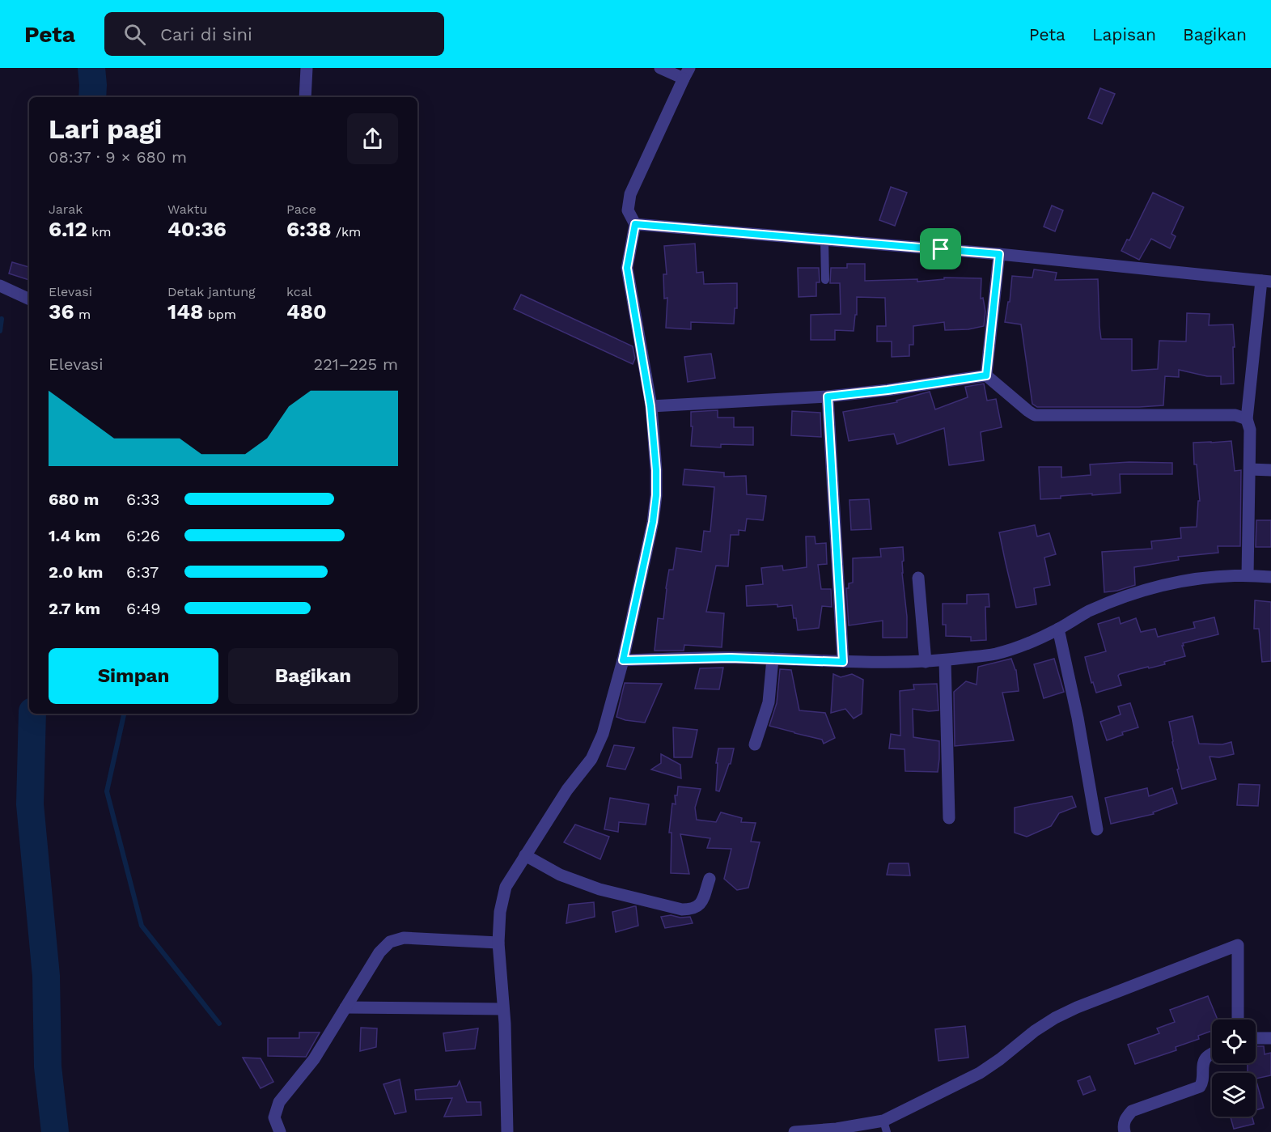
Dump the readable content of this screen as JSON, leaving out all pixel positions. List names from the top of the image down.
{
  "page": {
    "header": "Peta",
    "search": "Cari di sini",
    "nav": ["Peta", "Lapisan", "Bagikan"],
    "heading": ["Lari pagi", "08:37 · 9 × 680 m"],
    "stats": [
      ["Jarak", "6.12 km"],
      ["Waktu", "40:36"],
      ["Pace", "6:38 /km"],
      ["Elevasi", "36 m"],
      ["Detak jantung", "148 bpm"],
      ["kcal", "480"]
    ],
    "chart": ["Elevasi", "221–225 m"],
    "list": [
      {
        "name": "680 m",
        "note": "6:33"
      },
      {
        "name": "1.4 km",
        "note": "6:26"
      },
      {
        "name": "2.0 km",
        "note": "6:37"
      },
      {
        "name": "2.7 km",
        "note": "6:49"
      }
    ],
    "buttons": ["Simpan", "Bagikan"]
  }
}
